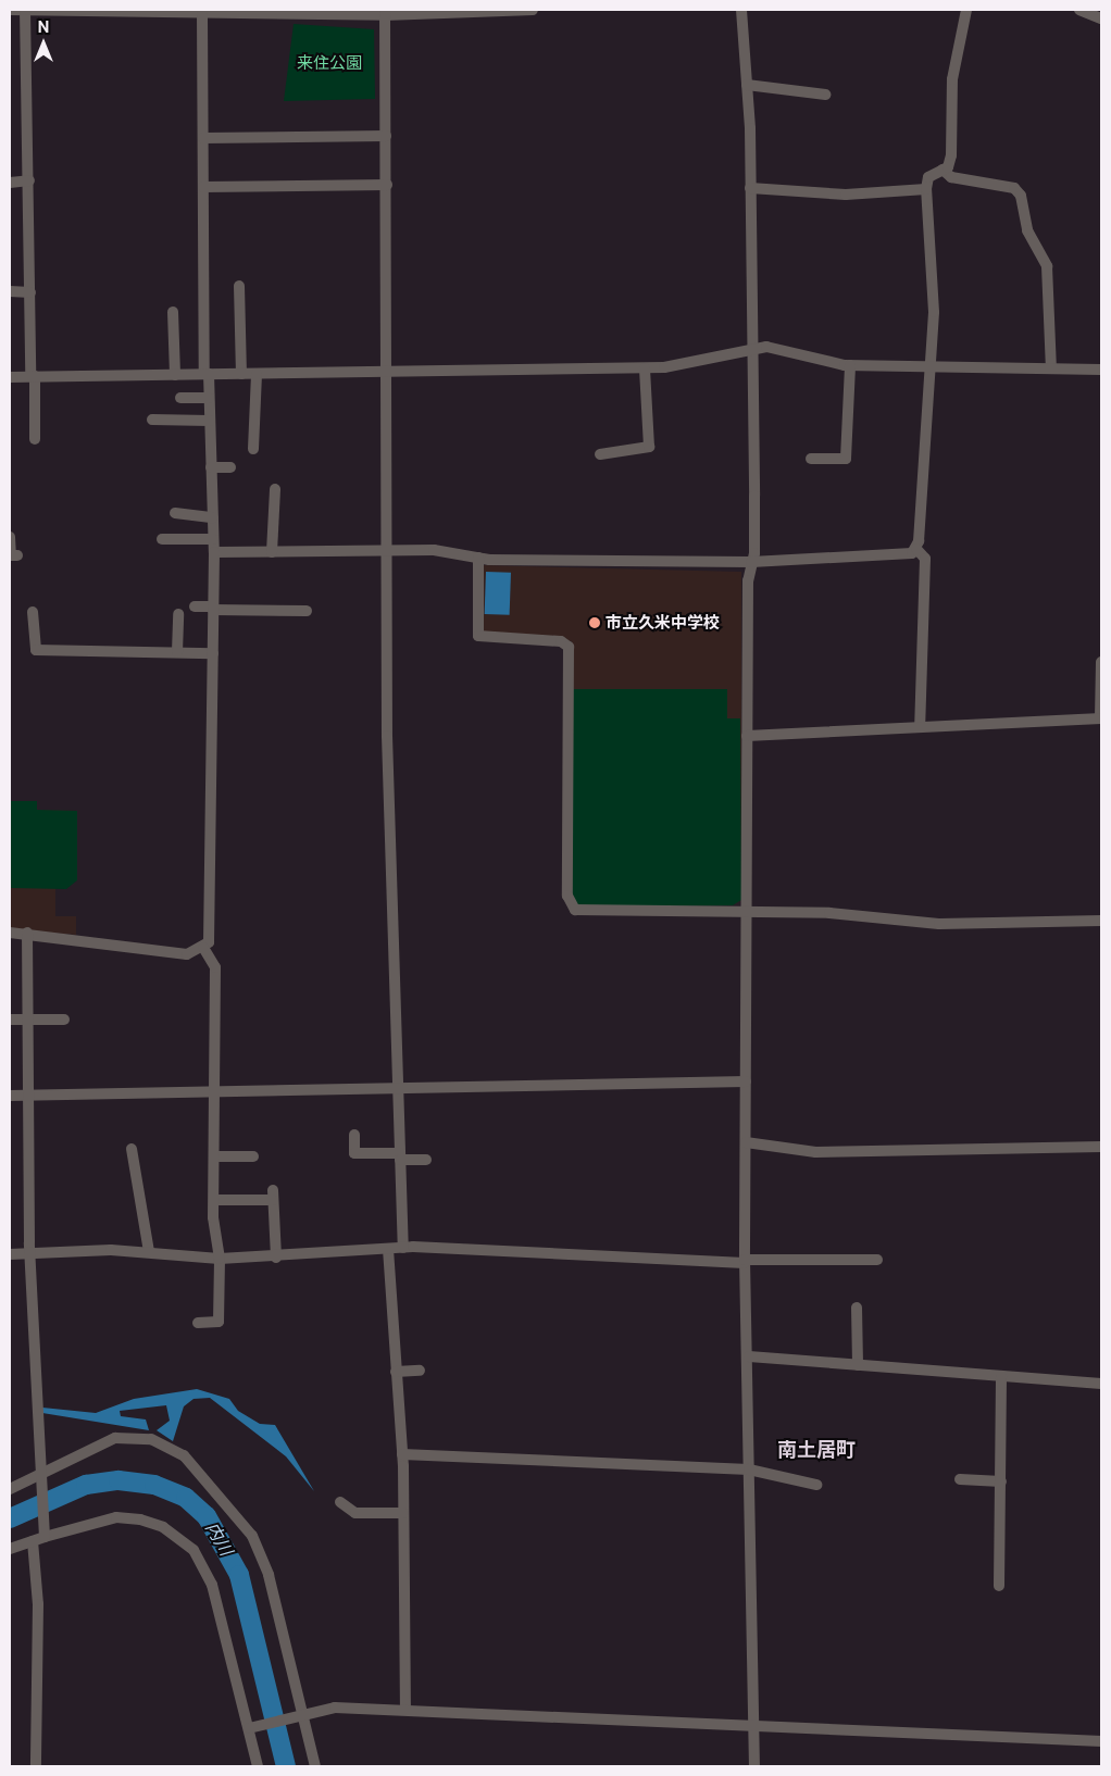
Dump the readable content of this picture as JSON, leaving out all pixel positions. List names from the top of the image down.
{
  "districts": ["南土居町"],
  "water": ["内川"],
  "parks": ["来住公園"],
  "places": ["市立久米中学校"],
  "north": "top"
}
